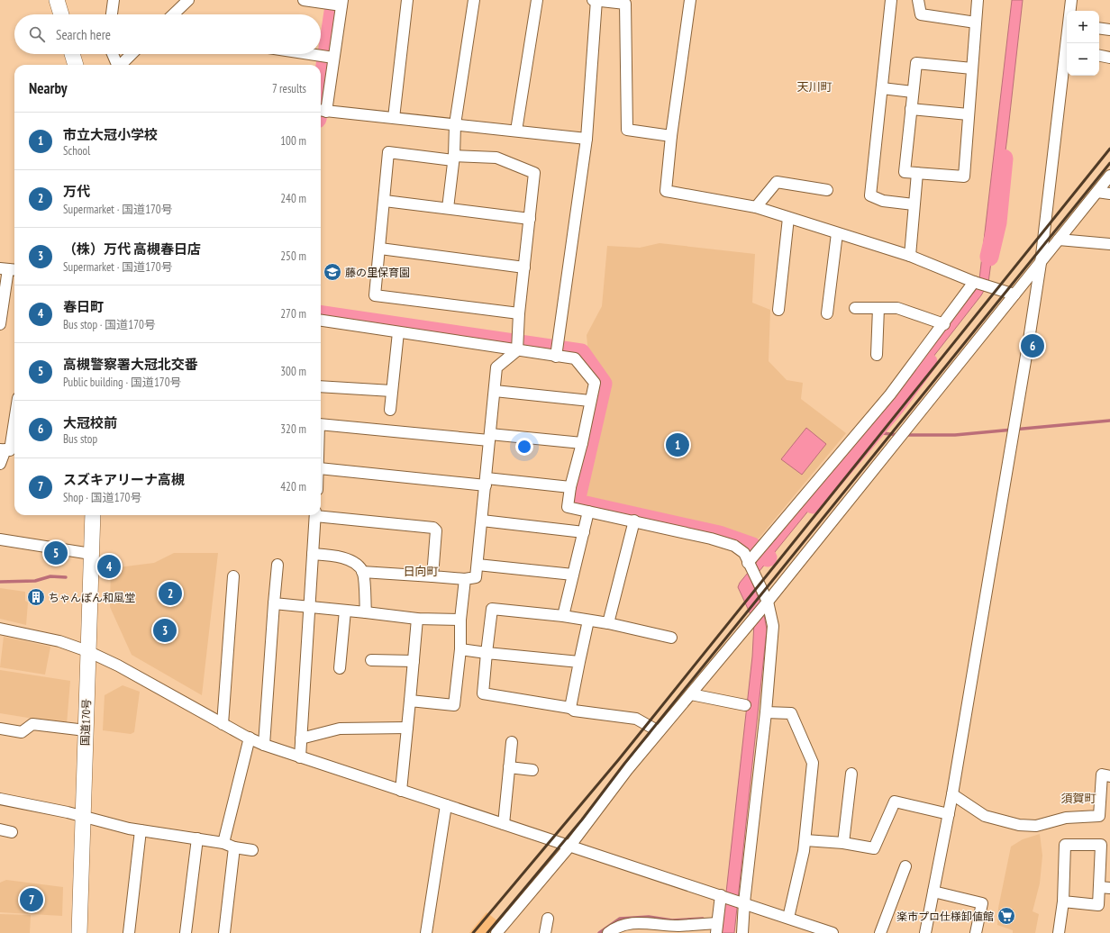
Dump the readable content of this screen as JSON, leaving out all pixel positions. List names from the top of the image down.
{
  "streets": {
    "highway": ["国道170号"]
  },
  "districts": ["天川町", "日向町", "須賀町"],
  "places": {
    "school or university": ["藤の里保育園"],
    "building": ["ちゃんぽん和風堂"],
    "supermarket": ["楽市プロ仕様卸値館"]
  },
  "page": {
    "map_buttons": ["+", "−"],
    "search": "Search here",
    "heading": ["Nearby", "7 results"],
    "list": [
      {
        "mark": "1",
        "name": "市立大冠小学校",
        "note": "School",
        "value": "100 m"
      },
      {
        "mark": "2",
        "name": "万代",
        "note": "Supermarket · 国道170号",
        "value": "240 m"
      },
      {
        "mark": "3",
        "name": "（株）万代 高槻春日店",
        "note": "Supermarket · 国道170号",
        "value": "250 m"
      },
      {
        "mark": "4",
        "name": "春日町",
        "note": "Bus stop · 国道170号",
        "value": "270 m"
      },
      {
        "mark": "5",
        "name": "高槻警察署大冠北交番",
        "note": "Public building · 国道170号",
        "value": "300 m"
      },
      {
        "mark": "6",
        "name": "大冠校前",
        "note": "Bus stop",
        "value": "320 m"
      },
      {
        "mark": "7",
        "name": "スズキアリーナ高槻",
        "note": "Shop · 国道170号",
        "value": "420 m"
      }
    ],
    "pins": [
      "6",
      "1",
      "5",
      "4",
      "2",
      "3",
      "7"
    ]
  }
}
